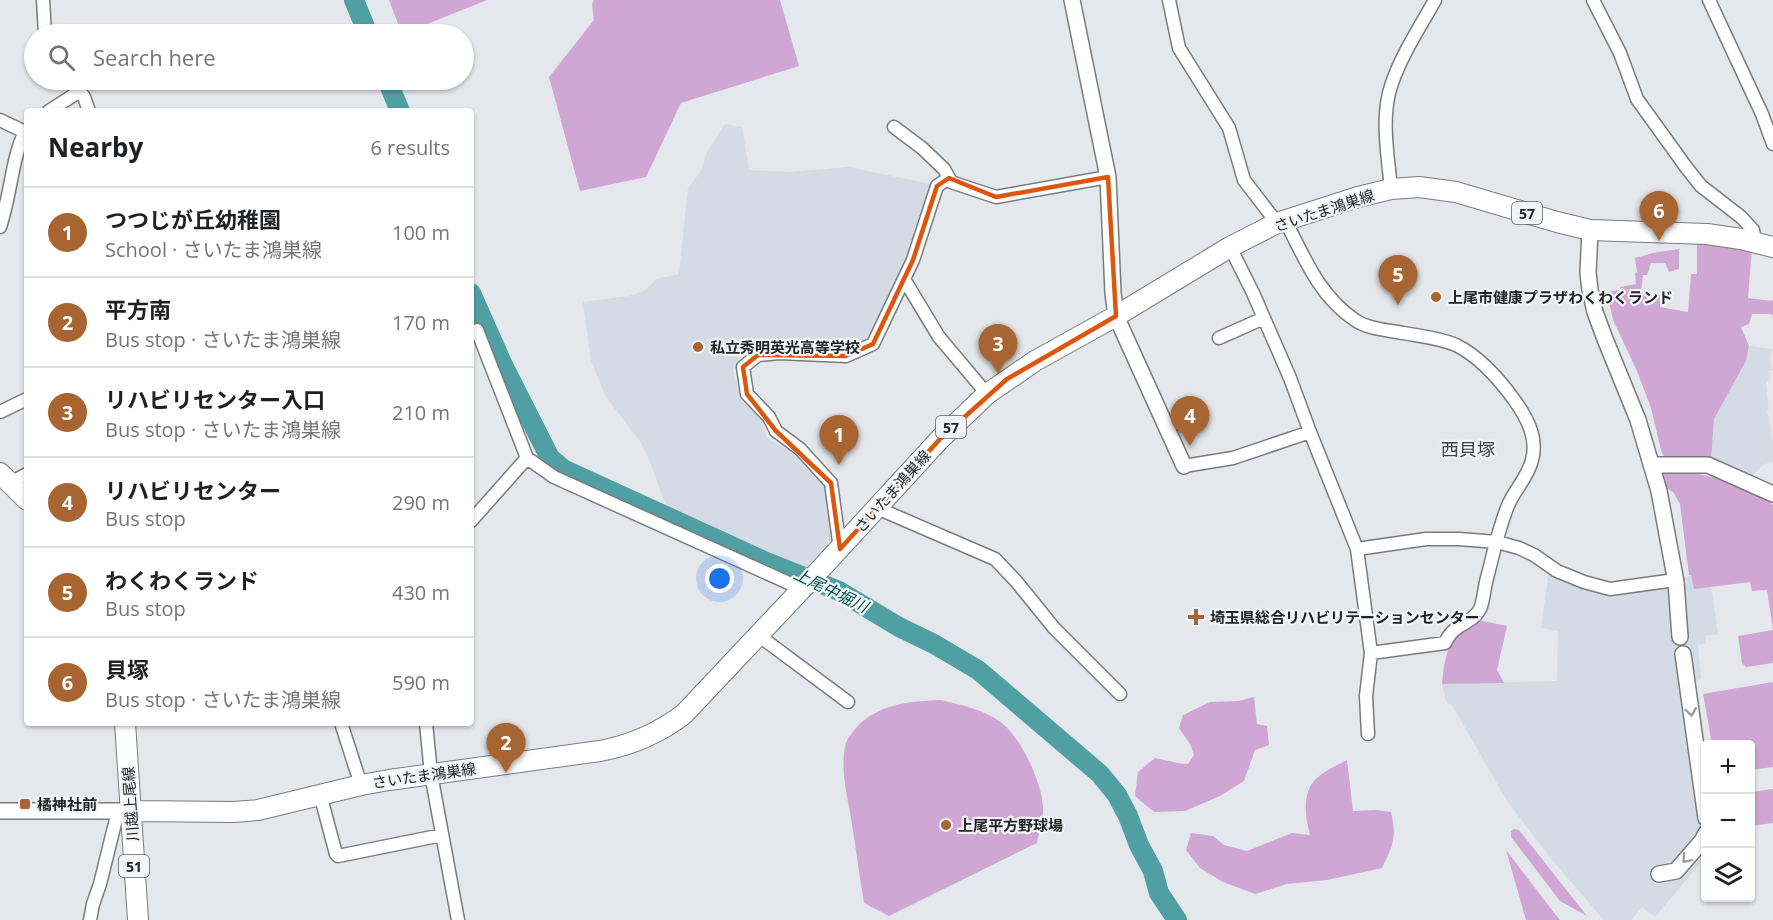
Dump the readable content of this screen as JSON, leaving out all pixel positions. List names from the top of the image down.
{
  "streets": {
    "main road": [
      "さいたま鴻巣線",
      "57",
      "川越上尾線",
      "51"
    ]
  },
  "crossings": [
    ["さいたま鴻巣線", "川越上尾線"]
  ],
  "districts": ["西貝塚"],
  "water": ["上尾中堀川"],
  "places": {
    "other": ["上尾市健康プラザわくわくランド", "私立秀明英光高等学校", "上尾平方野球場"],
    "health": ["埼玉県総合リハビリテーションセンター"],
    "transit": ["橘神社前"]
  },
  "page": {
    "search": "Search here",
    "heading": ["Nearby", "6 results"],
    "list": [
      {
        "mark": "1",
        "name": "つつじが丘幼稚園",
        "note": "School · さいたま鴻巣線",
        "value": "100 m"
      },
      {
        "mark": "2",
        "name": "平方南",
        "note": "Bus stop · さいたま鴻巣線",
        "value": "170 m"
      },
      {
        "mark": "3",
        "name": "リハビリセンター入口",
        "note": "Bus stop · さいたま鴻巣線",
        "value": "210 m"
      },
      {
        "mark": "4",
        "name": "リハビリセンター",
        "note": "Bus stop",
        "value": "290 m"
      },
      {
        "mark": "5",
        "name": "わくわくランド",
        "note": "Bus stop",
        "value": "430 m"
      },
      {
        "mark": "6",
        "name": "貝塚",
        "note": "Bus stop · さいたま鴻巣線",
        "value": "590 m"
      }
    ],
    "pins": [
      "6",
      "5",
      "3",
      "4",
      "1",
      "2"
    ],
    "map_buttons": ["+", "−"]
  }
}
